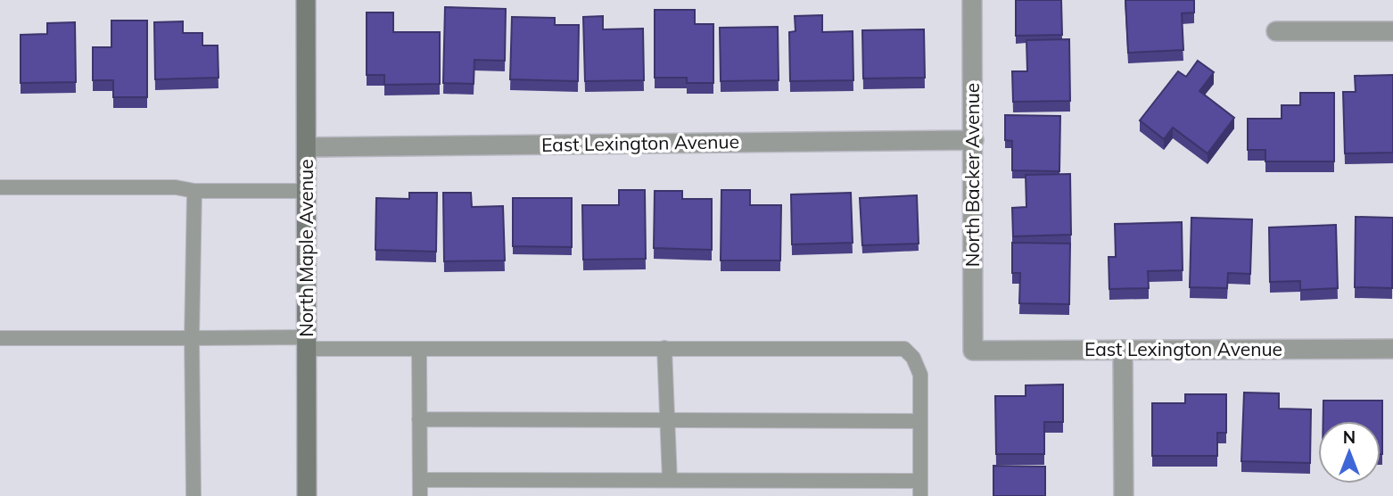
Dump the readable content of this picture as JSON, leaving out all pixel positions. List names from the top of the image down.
{
  "streets": {
    "street": ["East Lexington Avenue", "North Backer Avenue", "North Maple Avenue"]
  },
  "crossings": [
    ["East Lexington Avenue", "North Backer Avenue"],
    ["East Lexington Avenue", "North Maple Avenue"]
  ],
  "north": "top"
}
